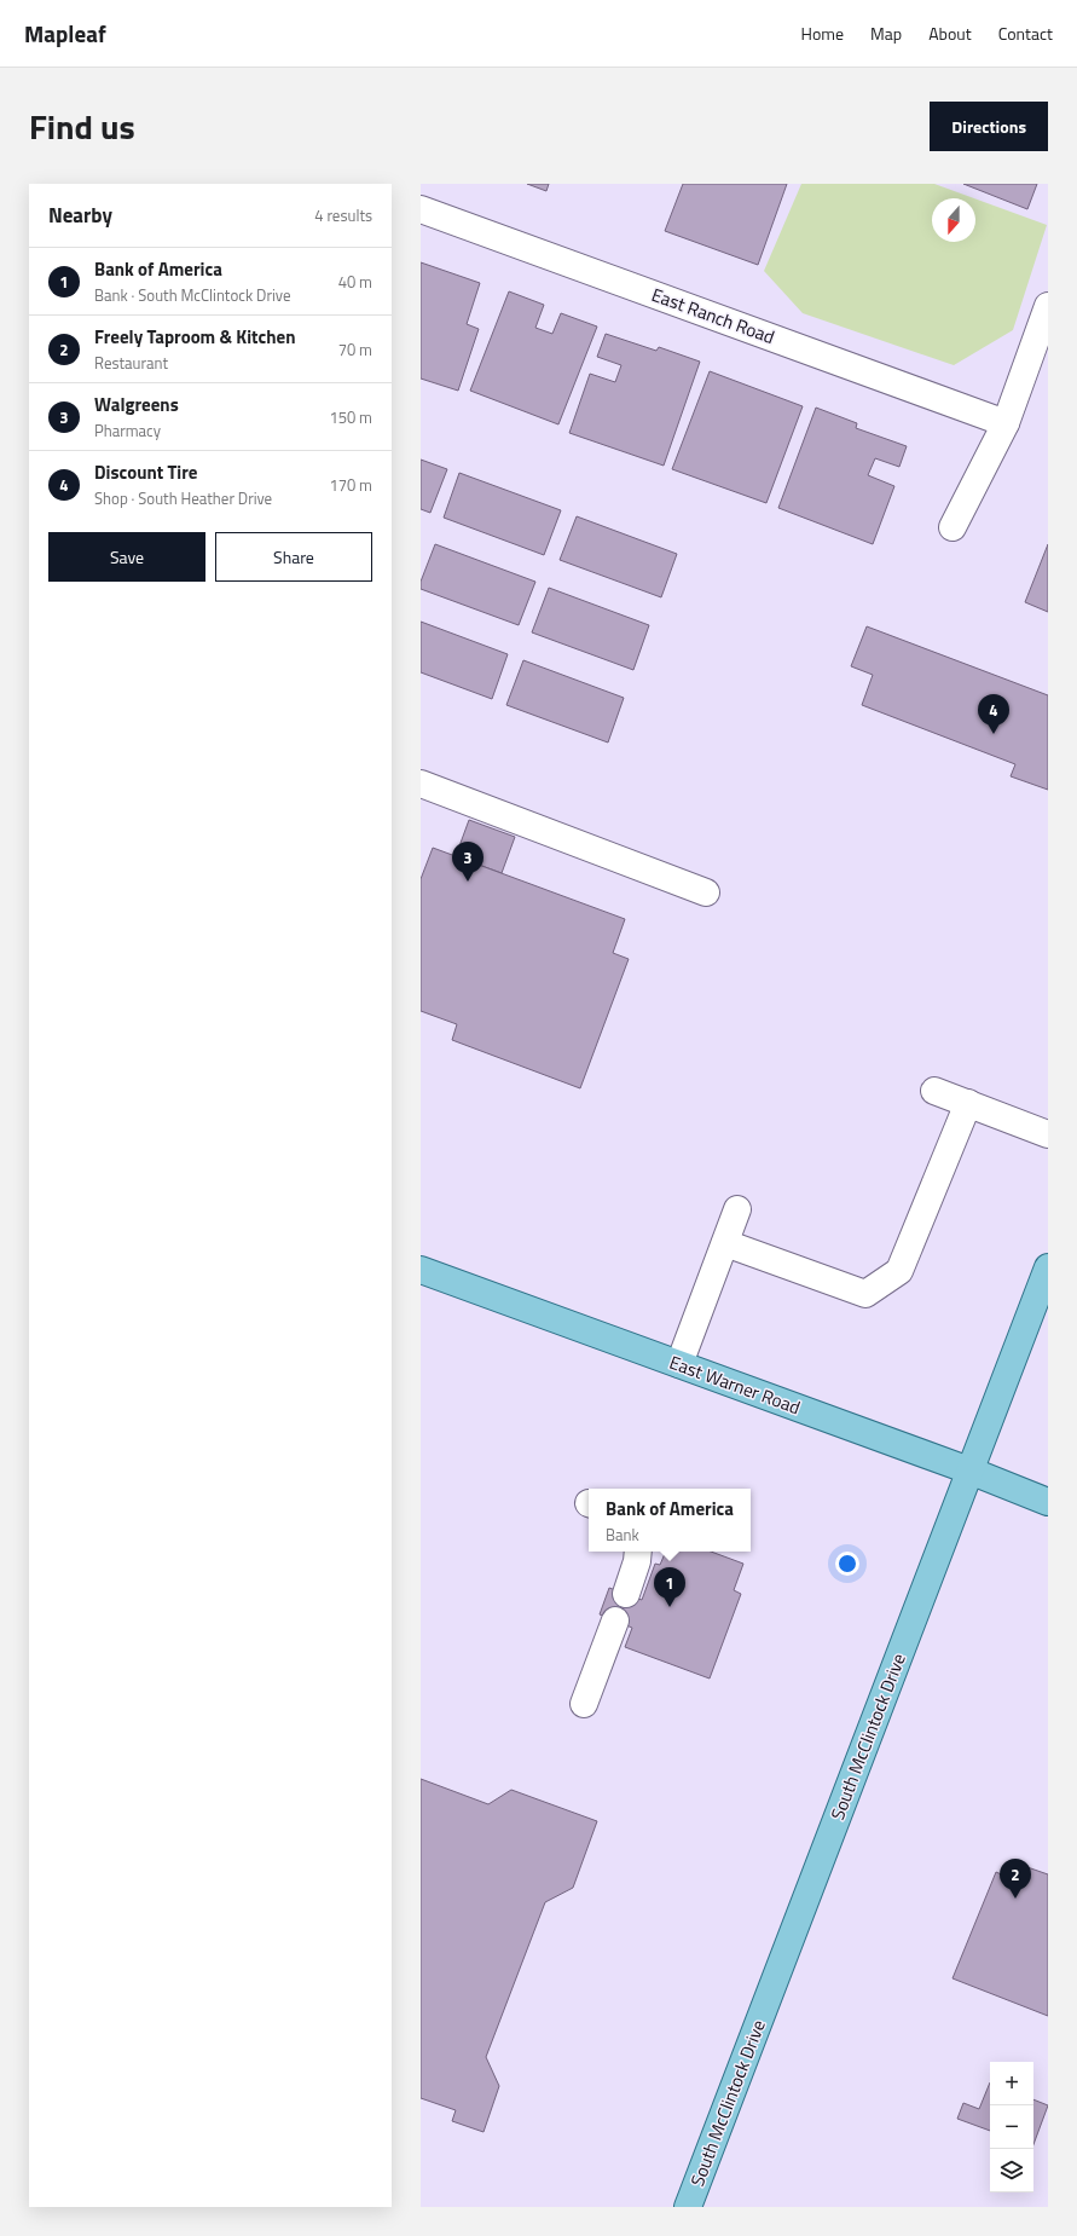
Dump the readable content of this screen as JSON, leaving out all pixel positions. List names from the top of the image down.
{
  "streets": {
    "main road": ["East Warner Road", "South McClintock Drive"],
    "street": ["East Ranch Road"]
  },
  "crossings": [
    ["East Warner Road", "South McClintock Drive"]
  ],
  "north": "bottom",
  "page": {
    "header": "Mapleaf",
    "nav": [
      "Home",
      "Map",
      "About",
      "Contact"
    ],
    "title": "Find us",
    "buttons": [
      "Directions",
      ["Save", "Share"]
    ],
    "heading": ["Nearby", "4 results"],
    "list": [
      {
        "mark": "1",
        "name": "Bank of America",
        "note": "Bank · South McClintock Drive",
        "value": "40 m"
      },
      {
        "mark": "2",
        "name": "Freely Taproom & Kitchen",
        "note": "Restaurant",
        "value": "70 m"
      },
      {
        "mark": "3",
        "name": "Walgreens",
        "note": "Pharmacy",
        "value": "150 m"
      },
      {
        "mark": "4",
        "name": "Discount Tire",
        "note": "Shop · South Heather Drive",
        "value": "170 m"
      }
    ],
    "pins": [
      "4",
      "3",
      "1",
      "2"
    ],
    "popup": ["Bank of America", "Bank"],
    "map_buttons": ["+", "−"]
  }
}
